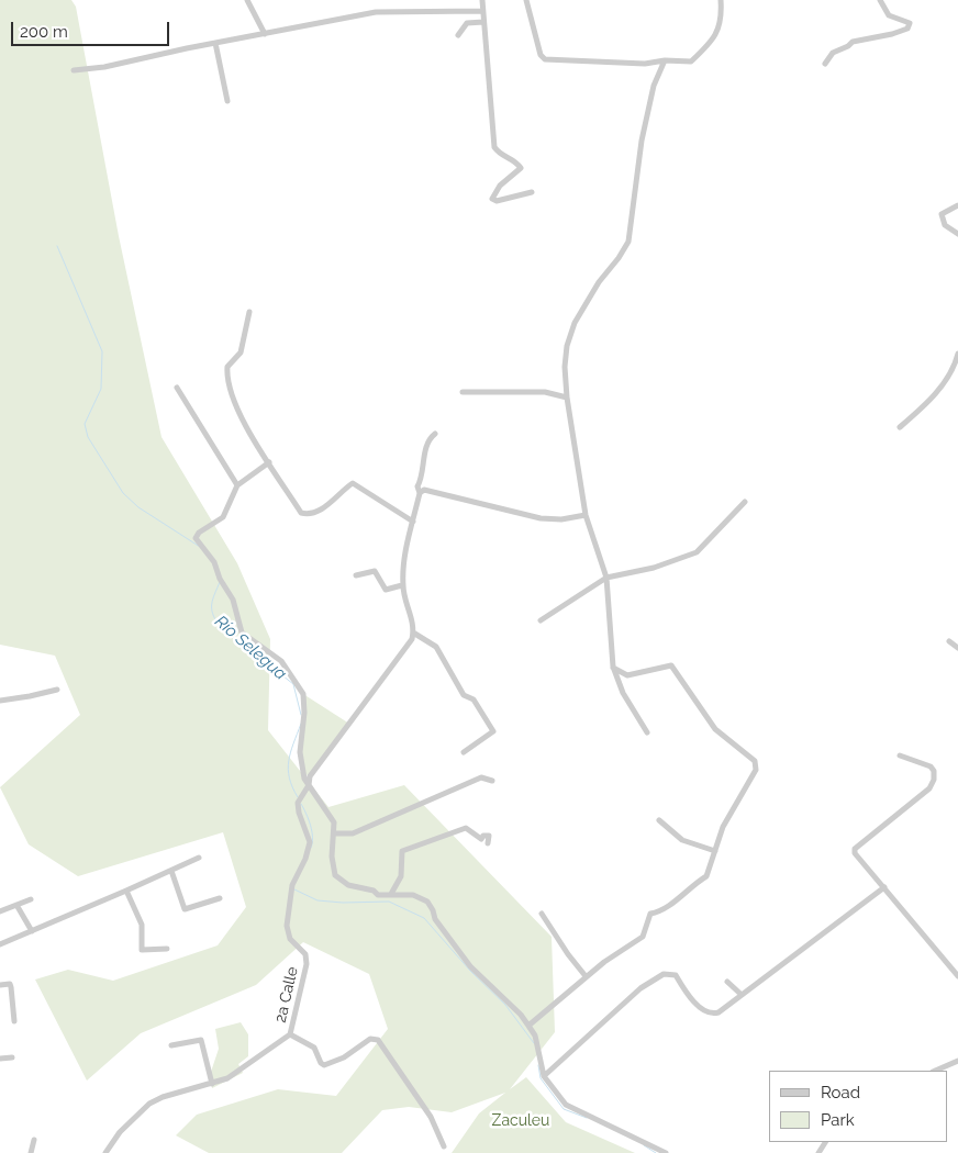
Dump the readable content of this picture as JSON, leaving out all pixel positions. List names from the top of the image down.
{
  "streets": {
    "street": ["2a Calle"]
  },
  "water": ["Río Selegua"],
  "parks": ["Zaculeu"],
  "legend": ["Road", "Park"],
  "scale_bar": "200 m"
}
